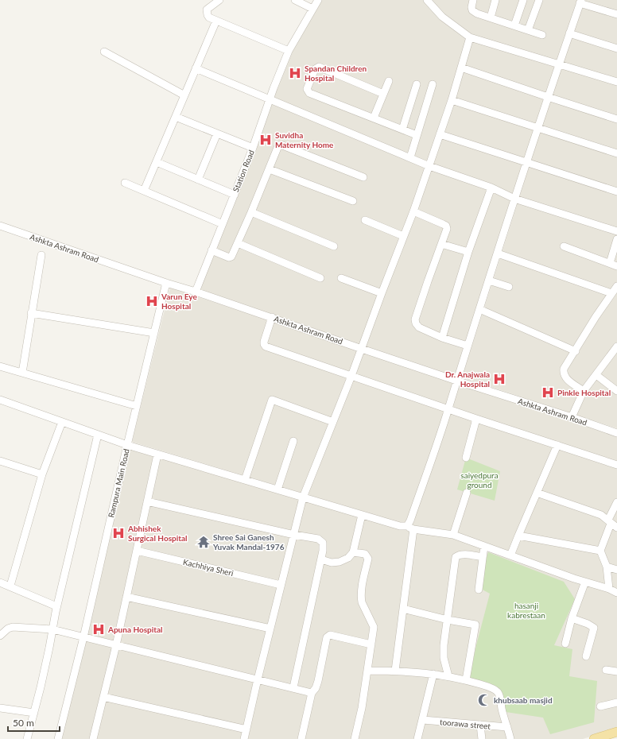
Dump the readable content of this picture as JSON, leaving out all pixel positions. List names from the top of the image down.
{
  "streets": {
    "street": [
      "Station Road",
      "Ashkta Ashram Road",
      "Rampura Main Road",
      "Kachhiya Sheri",
      "toorawa street"
    ]
  },
  "crossings": [
    ["Station Road", "Ashkta Ashram Road"],
    ["Ashkta Ashram Road", "Rampura Main Road"]
  ],
  "parks": ["saiyedpura ground", "hasanji kabrestaan"],
  "places": {
    "hospital": [
      "Spandan Children Hospital",
      "Suvidha Maternity Home",
      "Varun Eye Hospital",
      "Dr. Anajwala Hospital",
      "Pinkle Hospital",
      "Abhishek Surgical Hospital",
      "Apuna Hospital"
    ],
    "temple": ["Shree Sai Ganesh Yuvak Mandal-1976"],
    "mosque": ["khubsaab masjid"]
  },
  "scale_bar": "50 m"
}
